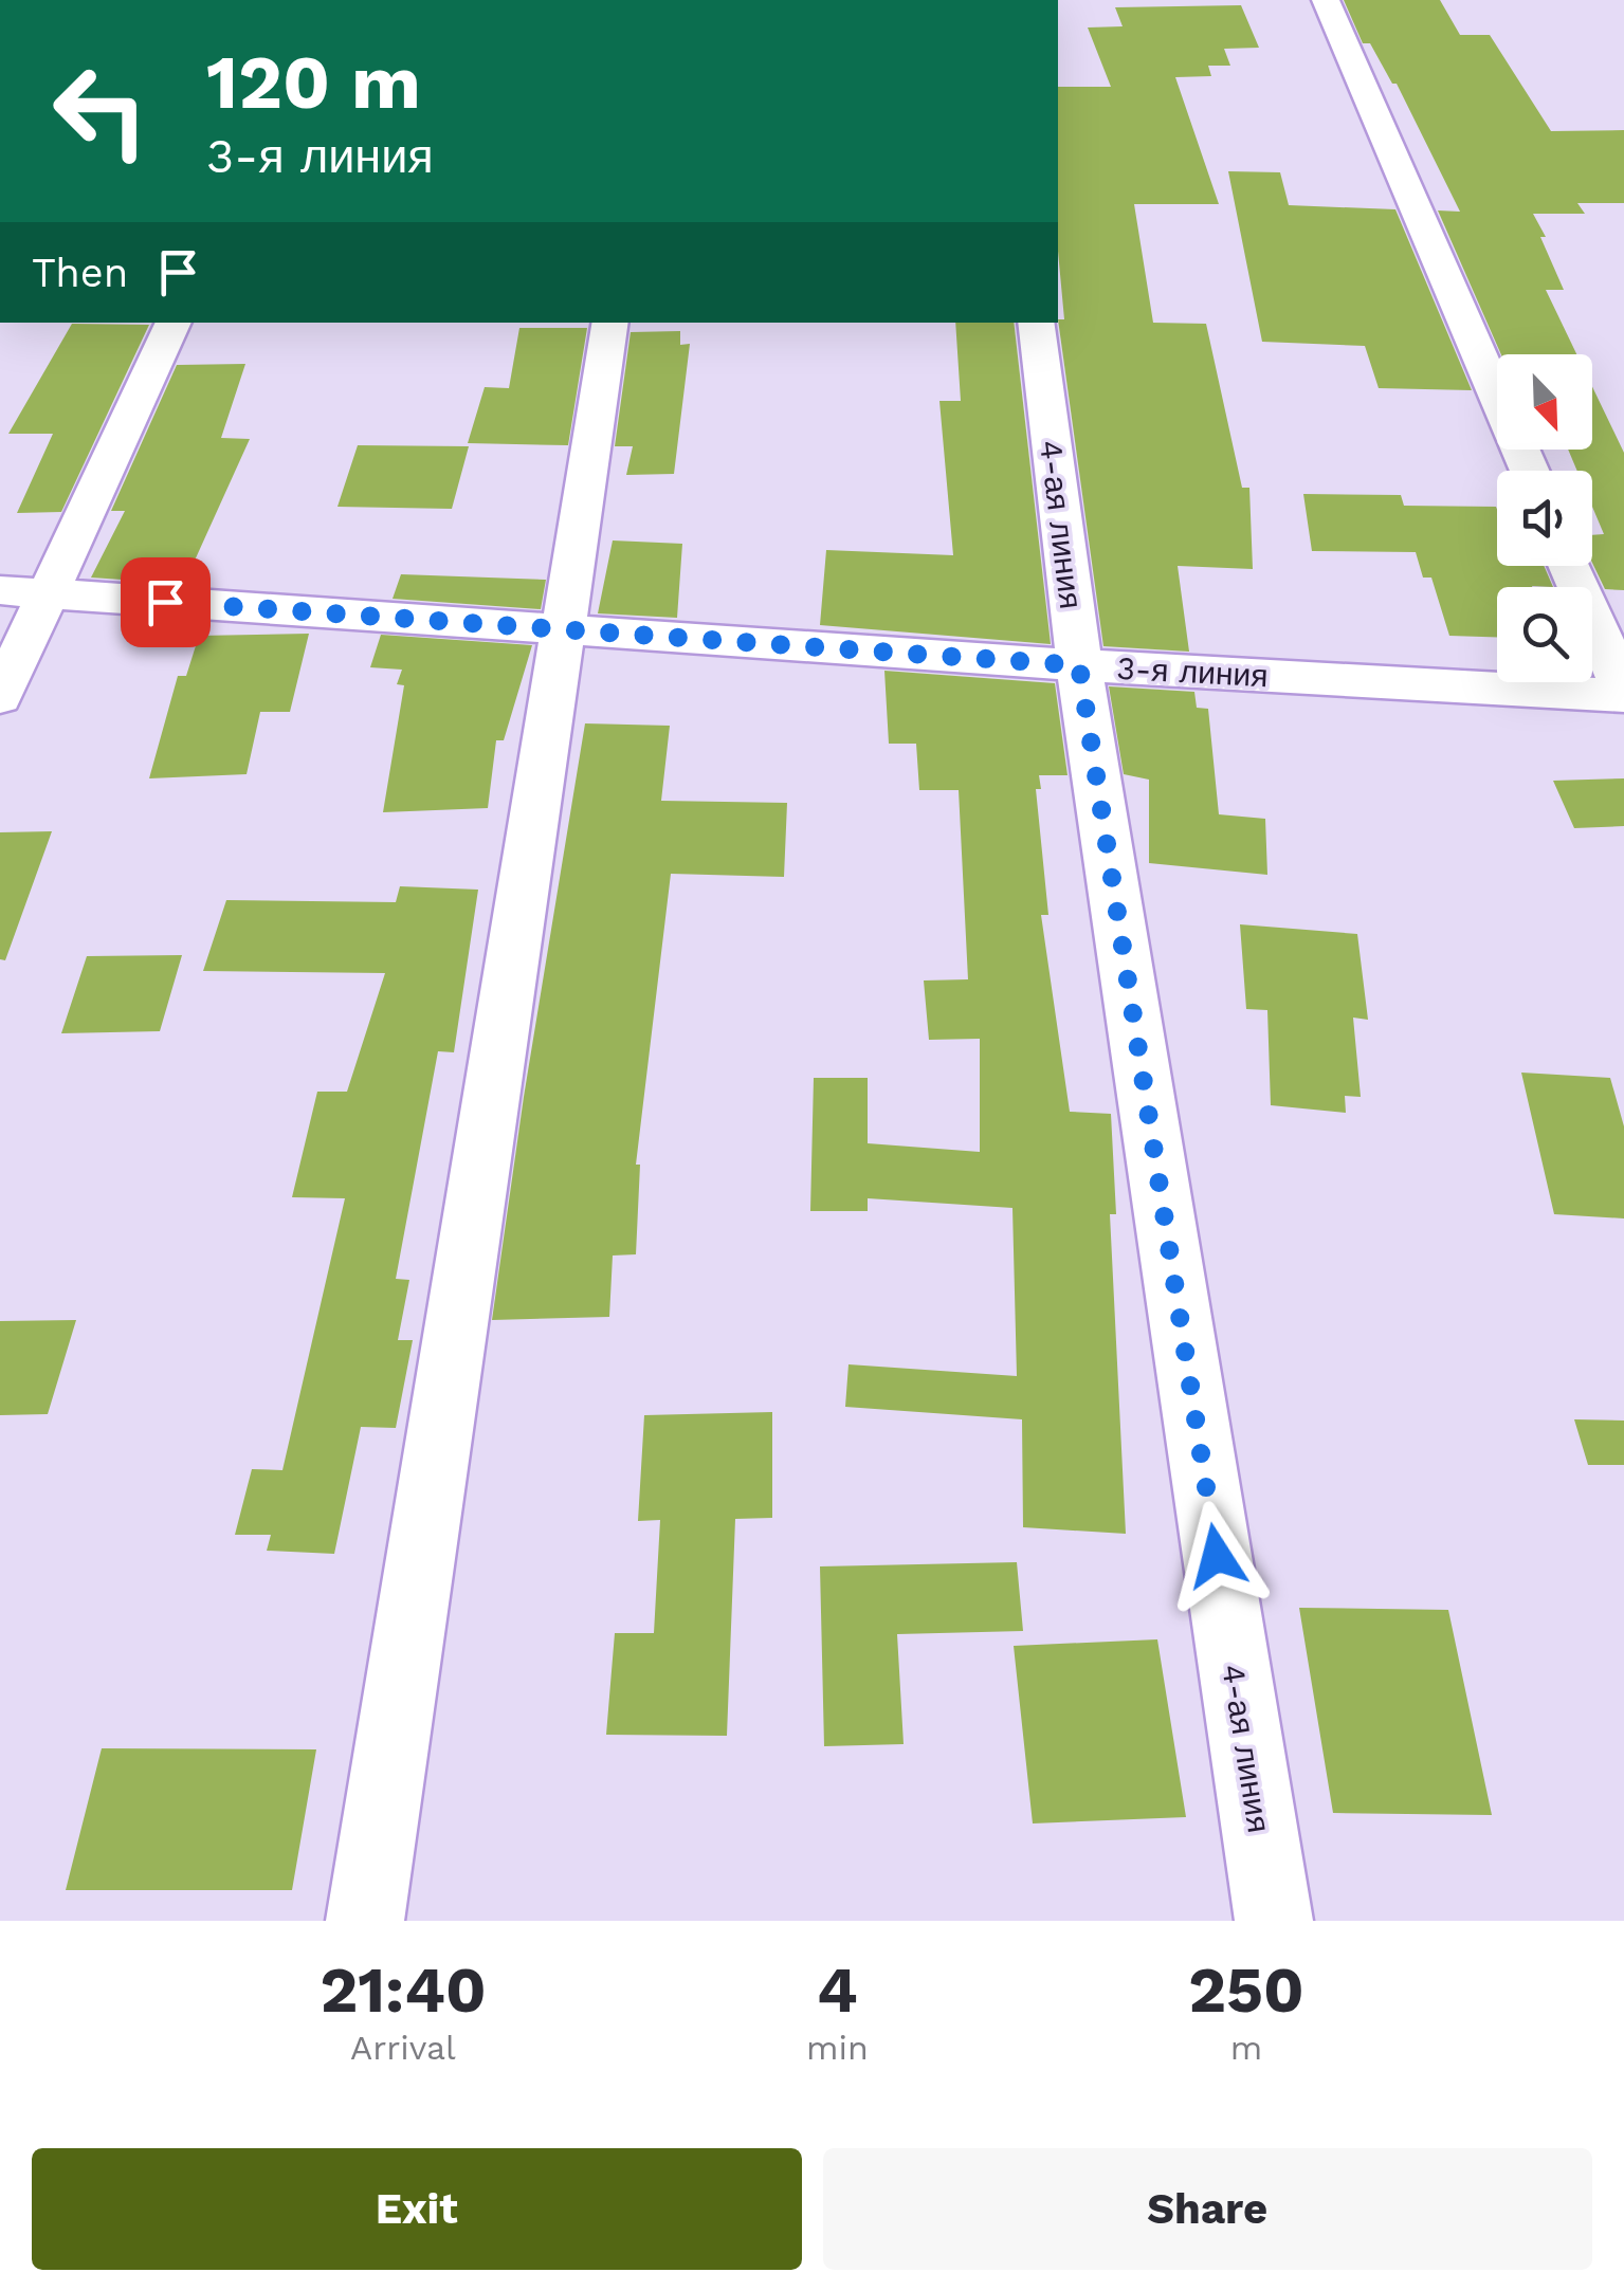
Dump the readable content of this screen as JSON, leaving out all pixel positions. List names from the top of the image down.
{
  "streets": {
    "street": ["4-ая линия", "3-я линия"]
  },
  "crossings": [
    ["4-ая линия", "3-я линия"]
  ],
  "north": "bottom right",
  "page": {
    "turn": ["120 m", "3-я линия"],
    "then": "Then",
    "eta": [
      "21:40",
      "Arrival",
      "4",
      "min",
      "250",
      "m"
    ],
    "buttons": ["Exit", "Share"]
  }
}
